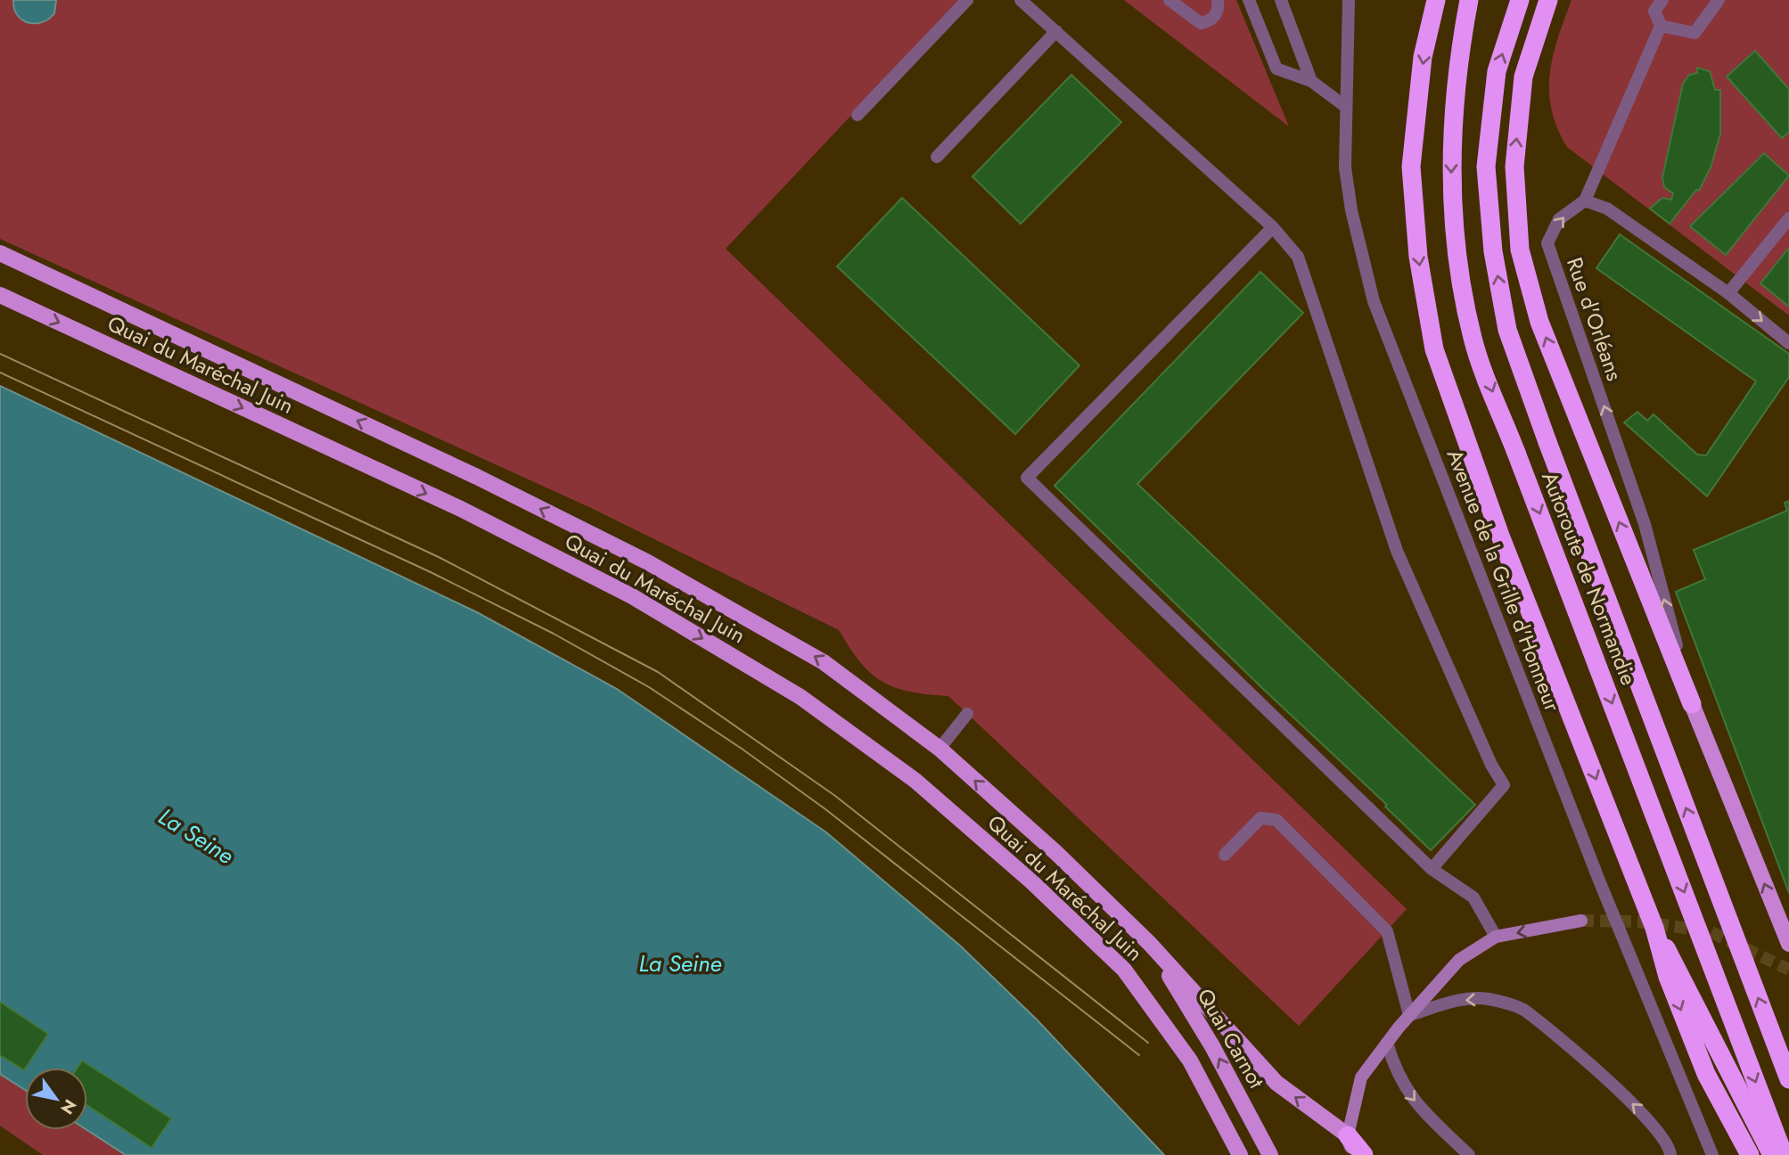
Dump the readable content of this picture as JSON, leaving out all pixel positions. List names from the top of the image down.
{
  "streets": {
    "highway": ["Autoroute de Normandie"],
    "main road": ["Quai du Maréchal Juin", "Quai Carnot"],
    "street": ["Rue d'Orléans", "Avenue de la Grille d'Honneur"]
  },
  "crossings": [
    ["Quai du Maréchal Juin", "Quai Carnot"]
  ],
  "one_way": ["Rue d'Orléans"],
  "water": ["La Seine"],
  "north": "bottom right"
}
